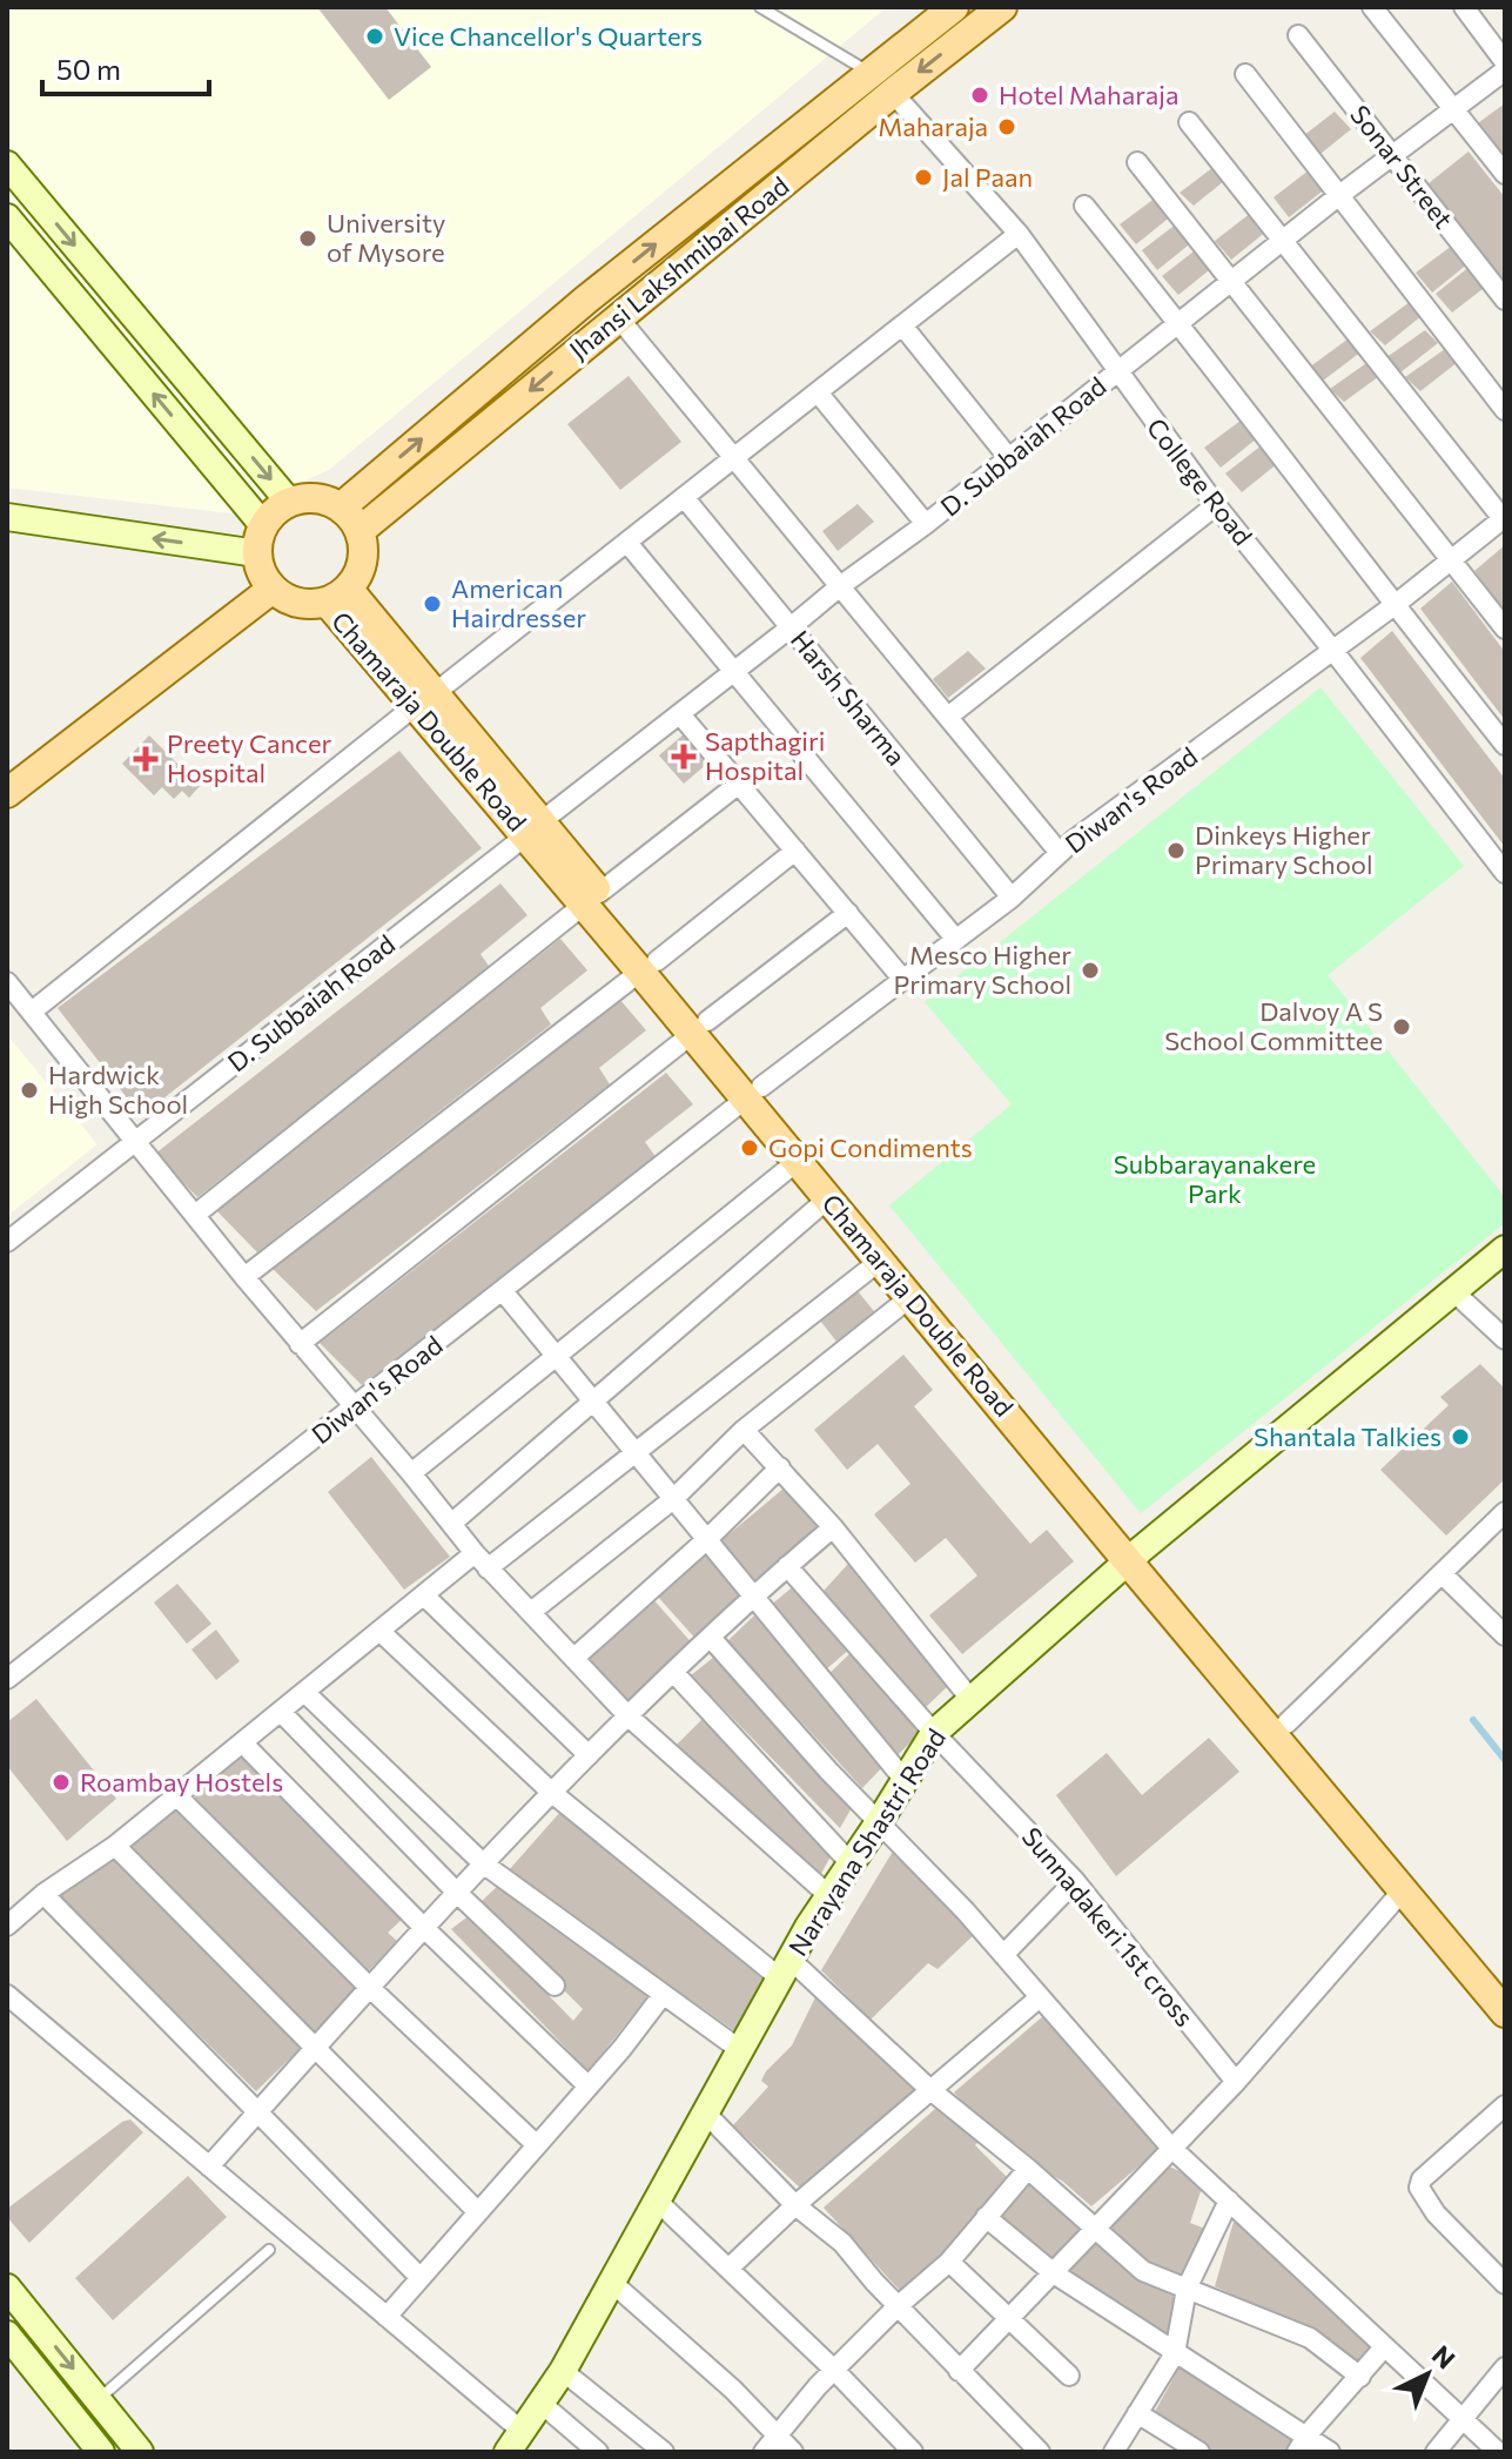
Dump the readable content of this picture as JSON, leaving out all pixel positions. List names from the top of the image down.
{
  "streets": {
    "main road": ["Jhansi Lakshmibai Road", "Chamaraja Double Road"],
    "street": [
      "Sonar Street",
      "D. Subbaiah Road",
      "College Road",
      "Harsh Sharma",
      "Diwan's Road",
      "Narayana Shastri Road",
      "Sunnadakeri 1st cross"
    ]
  },
  "crossings": [
    ["Sonar Street", "D. Subbaiah Road"],
    ["Jhansi Lakshmibai Road", "College Road"],
    ["Jhansi Lakshmibai Road", "Chamaraja Double Road"],
    ["D. Subbaiah Road", "College Road"],
    ["D. Subbaiah Road", "Harsh Sharma"],
    ["D. Subbaiah Road", "Chamaraja Double Road"],
    ["College Road", "Diwan's Road"],
    ["Harsh Sharma", "Diwan's Road"],
    ["Chamaraja Double Road", "Diwan's Road"],
    ["Chamaraja Double Road", "Narayana Shastri Road"],
    ["Narayana Shastri Road", "Sunnadakeri 1st cross"]
  ],
  "parks": ["Subbarayanakere Park"],
  "places": {
    "other": [
      "Vice Chancellor's Quarters",
      "Hotel Maharaja",
      "Maharaja",
      "Jal Paan",
      "University of Mysore",
      "American Hairdresser",
      "Dinkeys Higher Primary School",
      "Mesco Higher Primary School",
      "Dalvoy A S School Committee",
      "Hardwick High School",
      "Gopi Condiments",
      "Shantala Talkies",
      "Roambay Hostels"
    ],
    "health": ["Sapthagiri Hospital", "Preety Cancer Hospital"]
  },
  "scale_bar": "50 m",
  "north": "top right"
}
